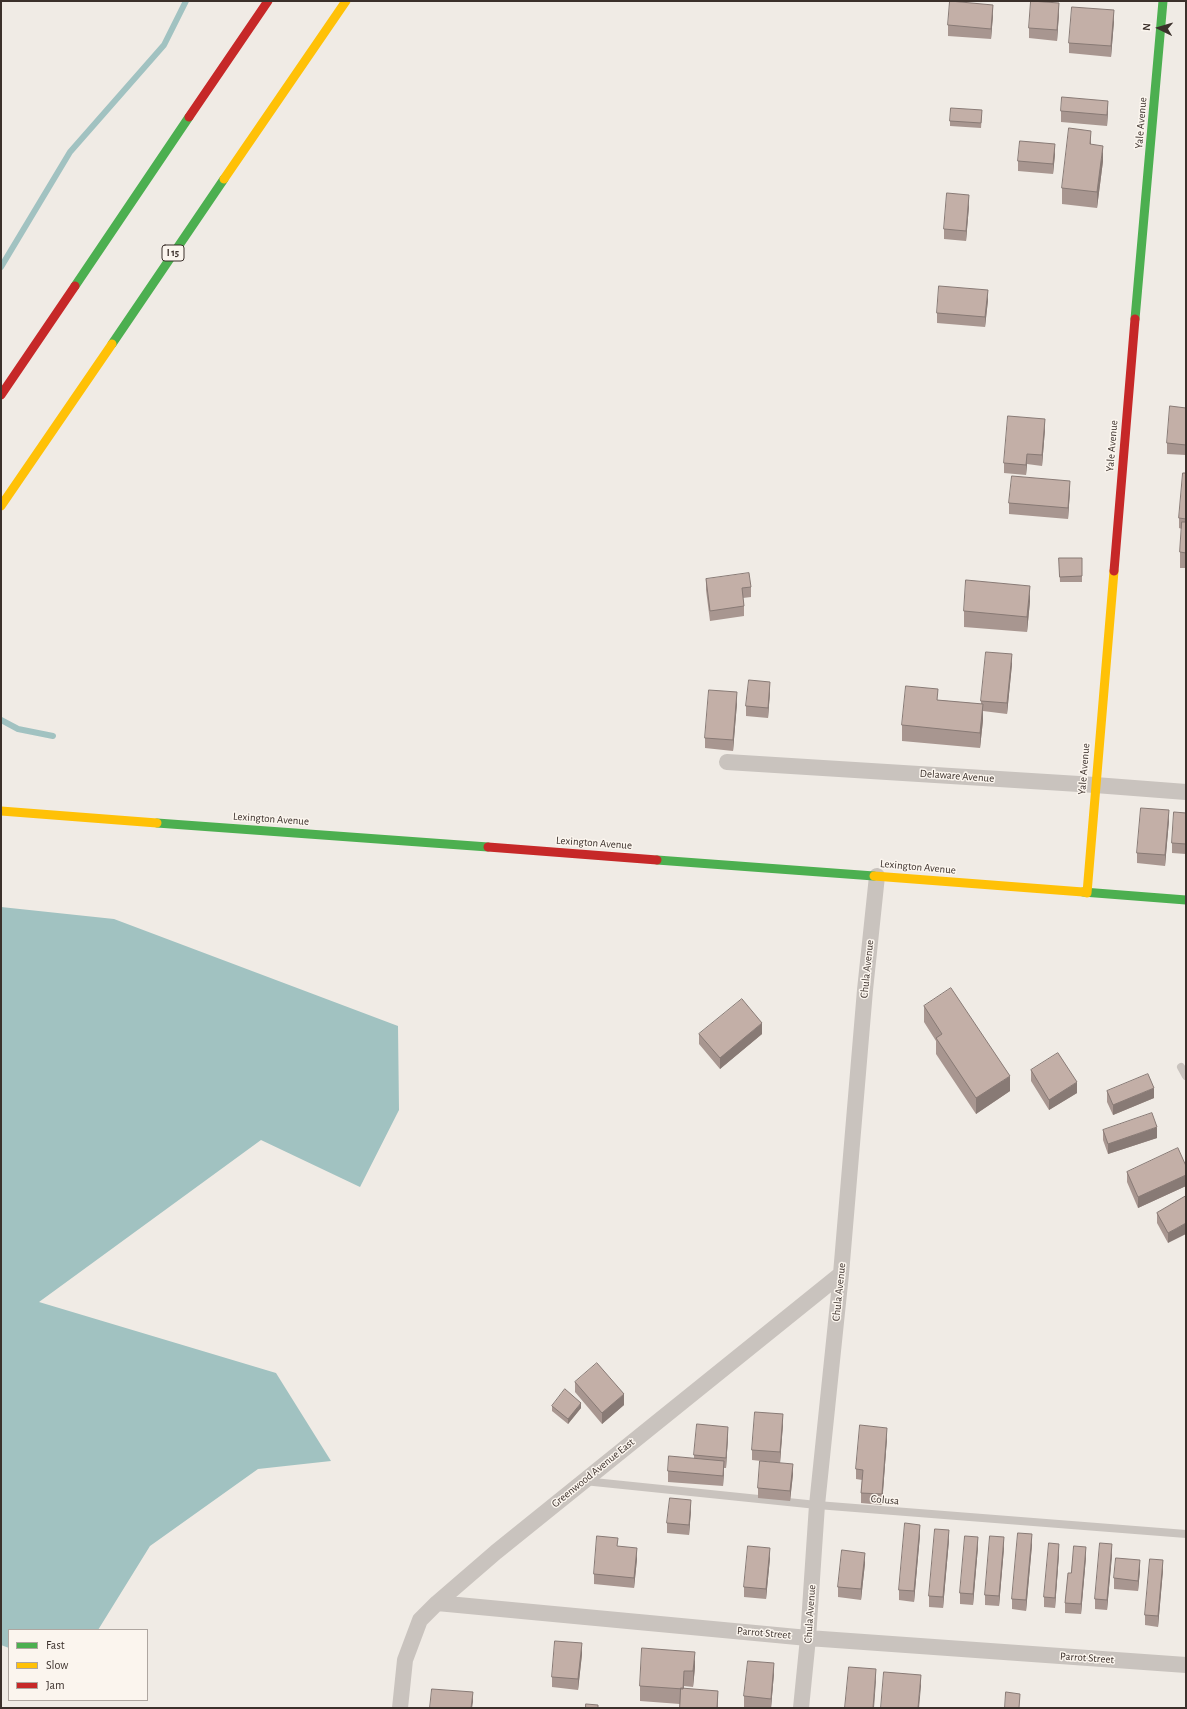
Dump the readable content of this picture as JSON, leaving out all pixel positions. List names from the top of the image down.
{
  "streets": {
    "main road": ["Yale Avenue", "I 15", "Lexington Avenue"],
    "street": [
      "Delaware Avenue",
      "Chula Avenue",
      "Greenwood Avenue East",
      "Parrot Street"
    ],
    "lane": ["Colusa"]
  },
  "crossings": [
    ["Yale Avenue", "Delaware Avenue"],
    ["Yale Avenue", "Lexington Avenue"],
    ["Lexington Avenue", "Chula Avenue"],
    ["Chula Avenue", "Greenwood Avenue East"],
    ["Chula Avenue", "Colusa"],
    ["Chula Avenue", "Parrot Street"],
    ["Greenwood Avenue East", "Colusa"],
    ["Greenwood Avenue East", "Parrot Street"]
  ],
  "legend": ["Fast", "Slow", "Jam"],
  "north": "left"
}
